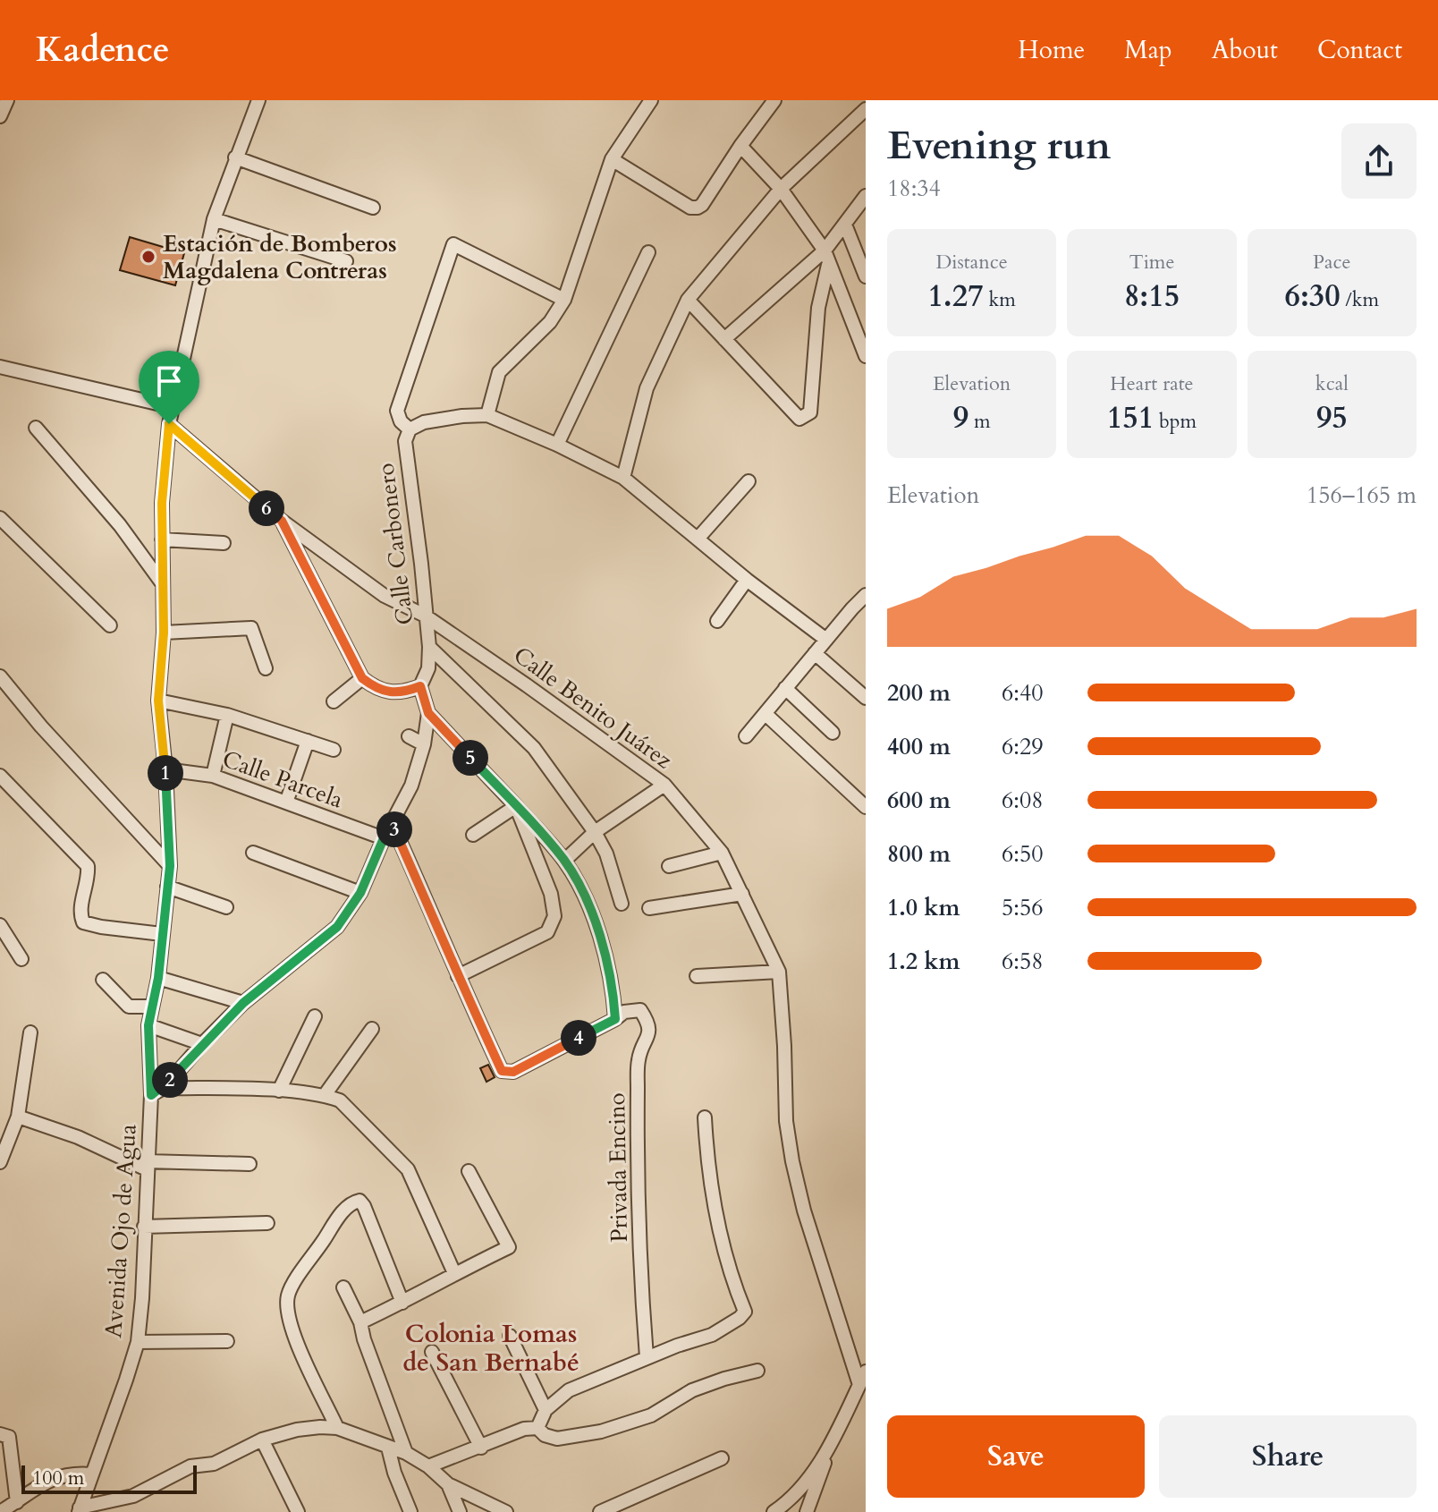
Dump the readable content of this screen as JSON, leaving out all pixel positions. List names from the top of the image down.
{
  "streets": {
    "street": [
      "Calle Carbonero",
      "Calle Benito Juárez",
      "Calle Parcela",
      "Privada Encino",
      "Avenida Ojo de Agua"
    ]
  },
  "crossings": [
    ["Calle Carbonero", "Calle Benito Juárez"],
    ["Calle Benito Juárez", "Avenida Ojo de Agua"],
    ["Calle Parcela", "Avenida Ojo de Agua"]
  ],
  "districts": ["Colonia Lomas de San Bernabé"],
  "places": ["Estación de Bomberos Magdalena Contreras"],
  "scale_bar": "100 m",
  "page": {
    "header": "Kadence",
    "nav": [
      "Home",
      "Map",
      "About",
      "Contact"
    ],
    "heading": ["Evening run", "18:34"],
    "stats": [
      ["Distance", "1.27 km"],
      ["Time", "8:15"],
      ["Pace", "6:30 /km"],
      ["Elevation", "9 m"],
      ["Heart rate", "151 bpm"],
      ["kcal", "95"]
    ],
    "chart": ["Elevation", "156–165 m"],
    "pins": [
      "6",
      "5",
      "1",
      "3",
      "4",
      "2"
    ],
    "list": [
      {
        "name": "200 m",
        "note": "6:40"
      },
      {
        "name": "400 m",
        "note": "6:29"
      },
      {
        "name": "600 m",
        "note": "6:08"
      },
      {
        "name": "800 m",
        "note": "6:50"
      },
      {
        "name": "1.0 km",
        "note": "5:56"
      },
      {
        "name": "1.2 km",
        "note": "6:58"
      }
    ],
    "buttons": ["Save", "Share"],
    "scale": "100 m"
  }
}
